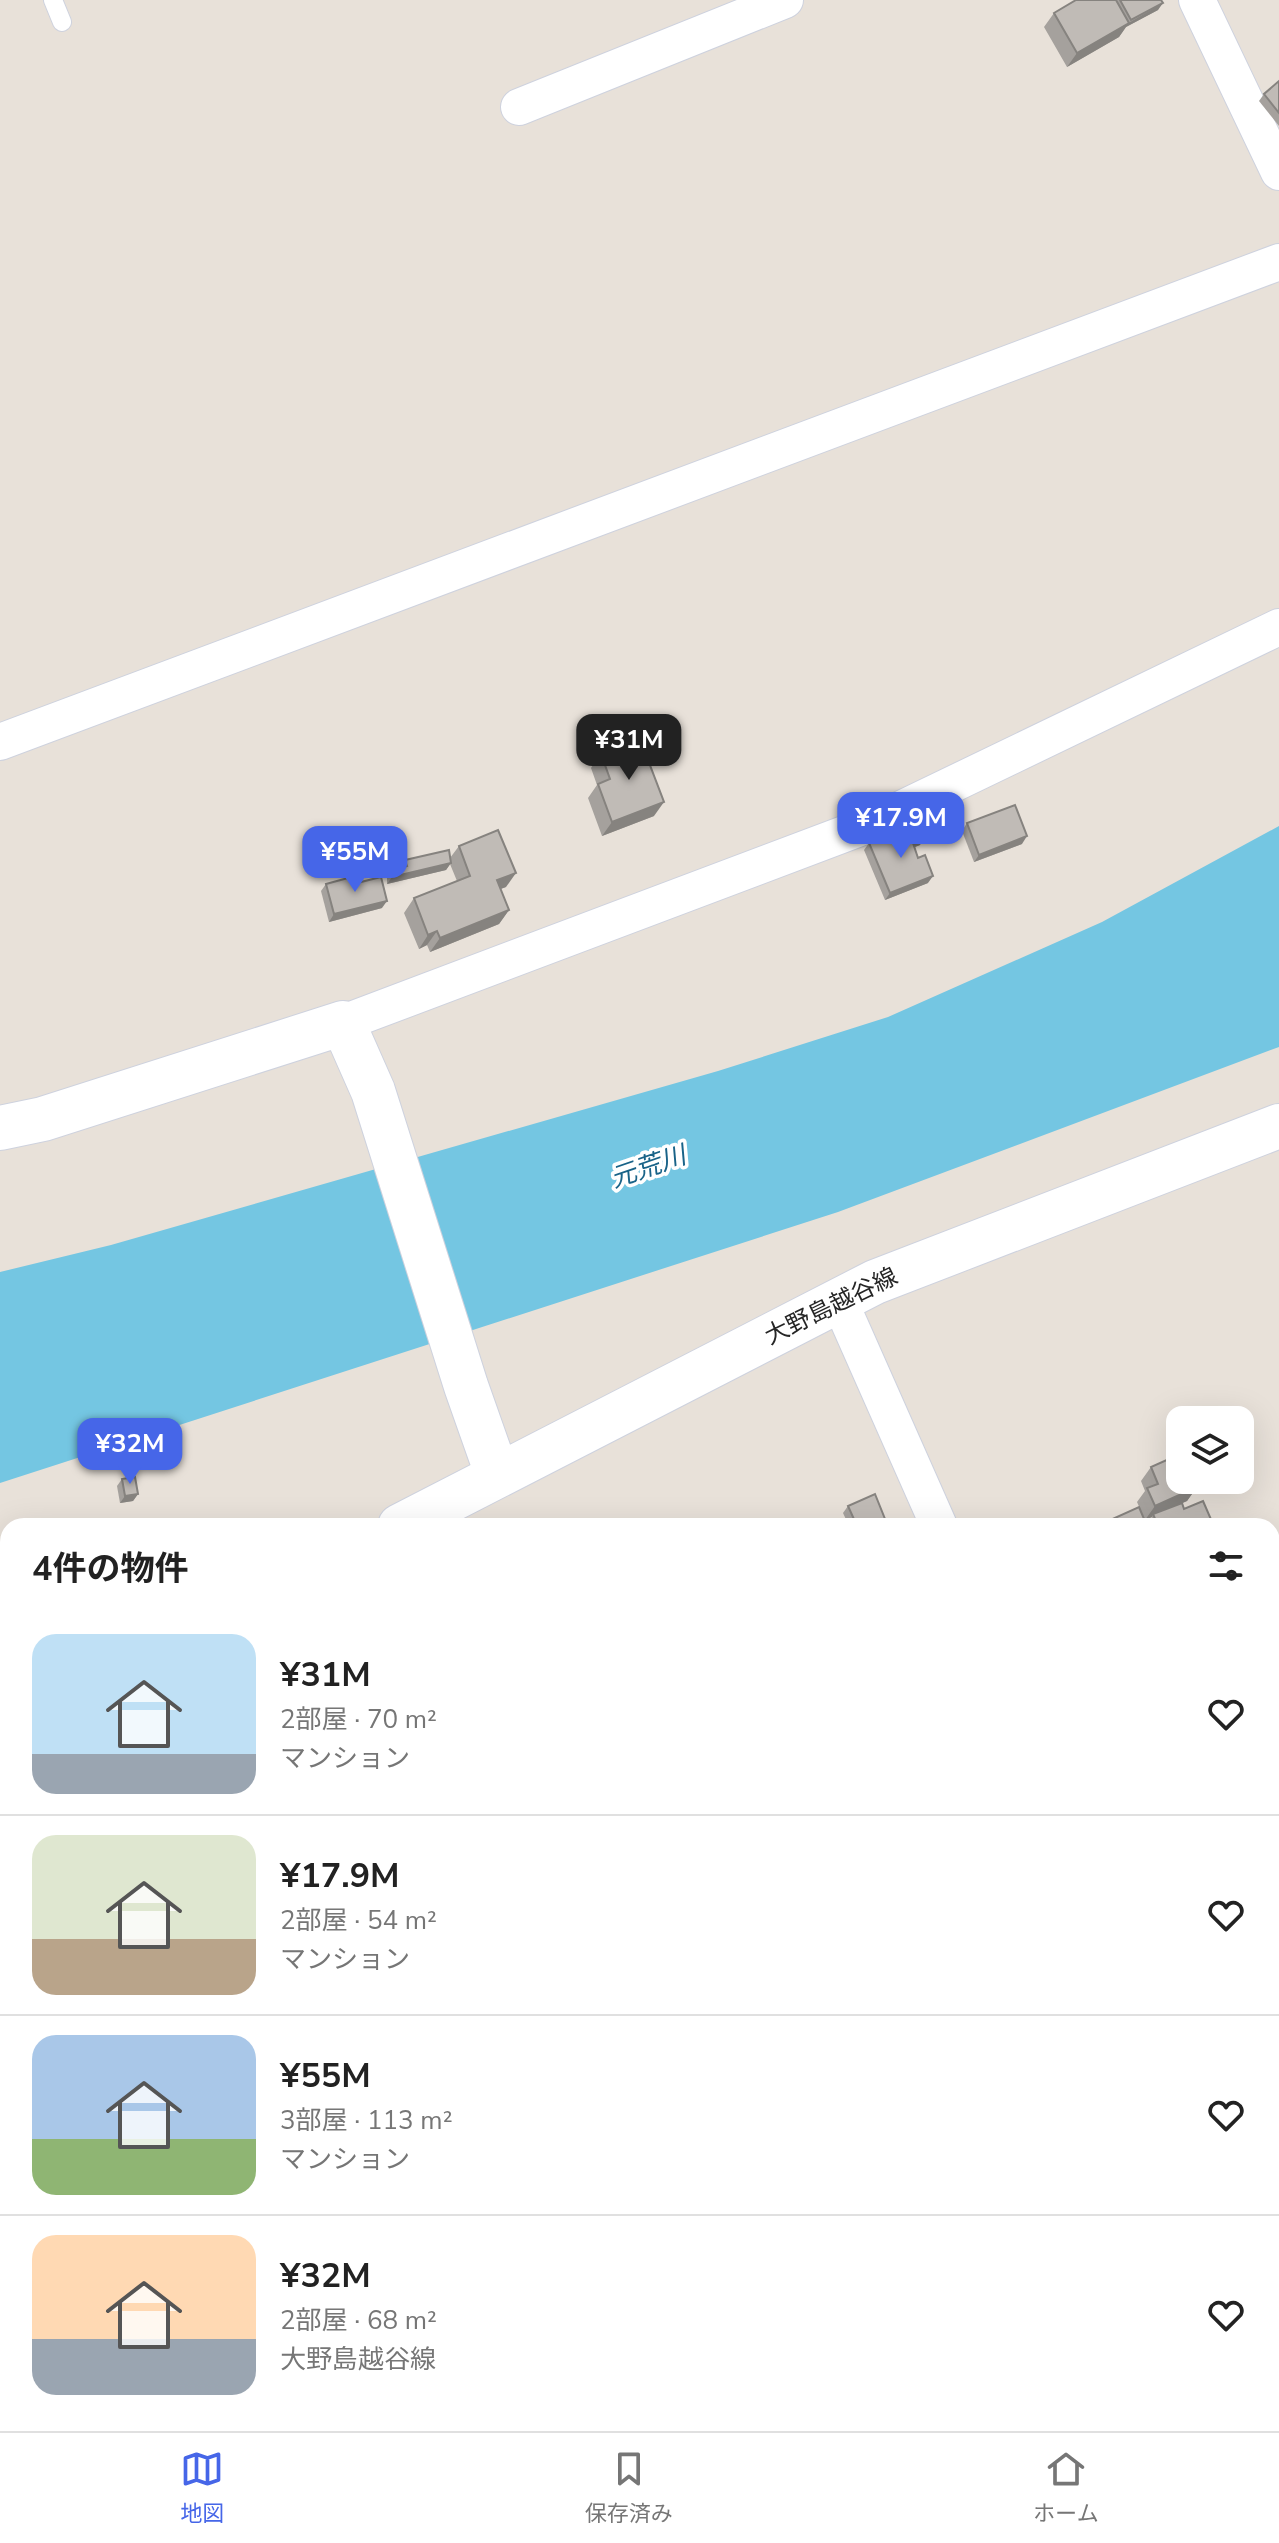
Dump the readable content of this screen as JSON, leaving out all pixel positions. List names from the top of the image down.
{
  "streets": {
    "main road": ["大野島越谷線"]
  },
  "water": ["元荒川"],
  "page": {
    "price": [
      "¥31M",
      "¥17.9M",
      "¥55M",
      "¥32M"
    ],
    "heading": "4件の物件",
    "list": [
      {
        "name": "¥31M",
        "note": "2部屋 · 70 m² · マンション"
      },
      {
        "name": "¥17.9M",
        "note": "2部屋 · 54 m² · マンション"
      },
      {
        "name": "¥55M",
        "note": "3部屋 · 113 m² · マンション"
      },
      {
        "name": "¥32M",
        "note": "2部屋 · 68 m² · 大野島越谷線"
      }
    ],
    "tabs": ["地図", "保存済み", "ホーム"]
  }
}
